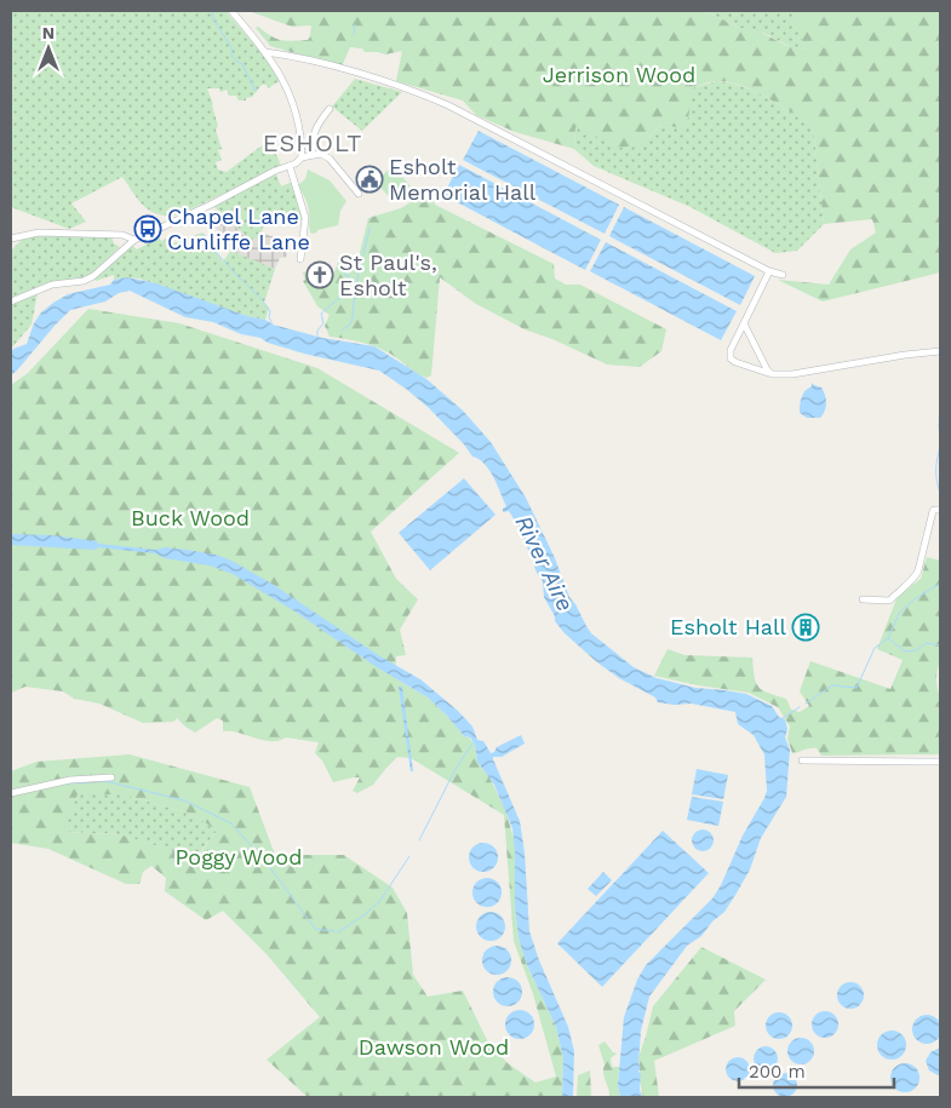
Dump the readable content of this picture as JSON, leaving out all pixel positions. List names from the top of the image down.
{
  "districts": ["ESHOLT"],
  "water": ["River Aire"],
  "parks": [
    "Jerrison Wood",
    "Buck Wood",
    "Poggy Wood",
    "Dawson Wood"
  ],
  "places": {
    "public building": ["Esholt Memorial Hall"],
    "bus stop": ["Chapel Lane Cunliffe Lane"],
    "church": ["St Paul's, Esholt"],
    "building": ["Esholt Hall"]
  },
  "scale_bar": "200 m",
  "north": "top"
}
